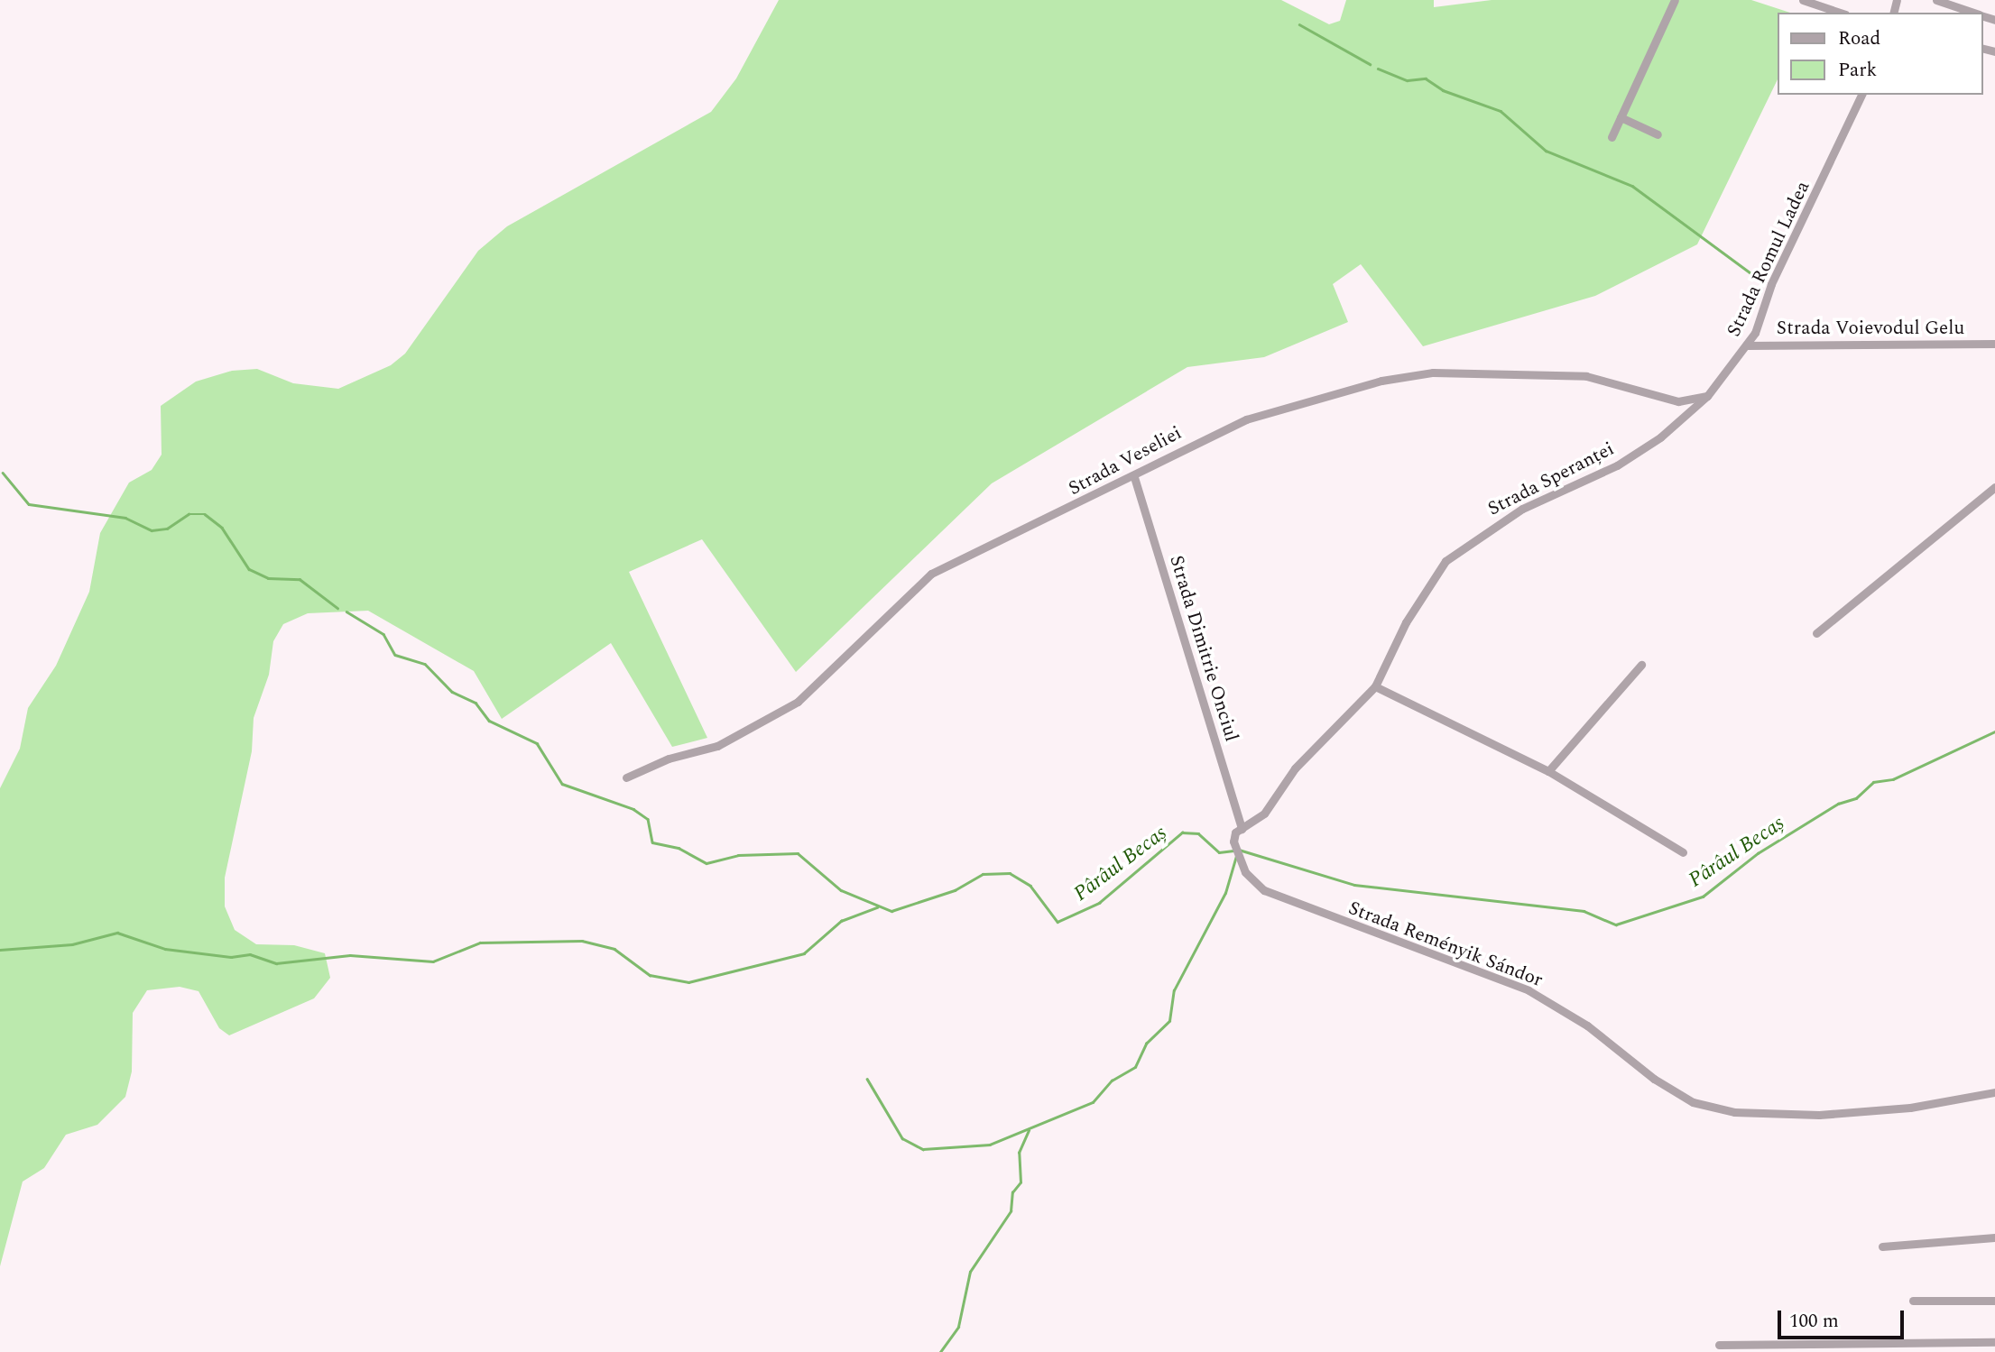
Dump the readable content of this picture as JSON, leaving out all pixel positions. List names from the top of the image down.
{
  "streets": {
    "street": [
      "Strada Romul Ladea",
      "Strada Voievodul Gelu",
      "Strada Veseliei",
      "Strada Speranței",
      "Strada Dimitrie Onciul",
      "Strada Reményik Sándor"
    ]
  },
  "crossings": [
    ["Strada Romul Ladea", "Strada Voievodul Gelu"],
    ["Strada Romul Ladea", "Strada Veseliei"],
    ["Strada Romul Ladea", "Strada Speranței"],
    ["Strada Veseliei", "Strada Speranței"],
    ["Strada Veseliei", "Strada Dimitrie Onciul"],
    ["Strada Speranței", "Strada Dimitrie Onciul"],
    ["Strada Speranței", "Strada Reményik Sándor"],
    ["Strada Dimitrie Onciul", "Strada Reményik Sándor"]
  ],
  "water": ["Pârâul Becaș"],
  "legend": ["Road", "Park"],
  "scale_bar": "100 m"
}
